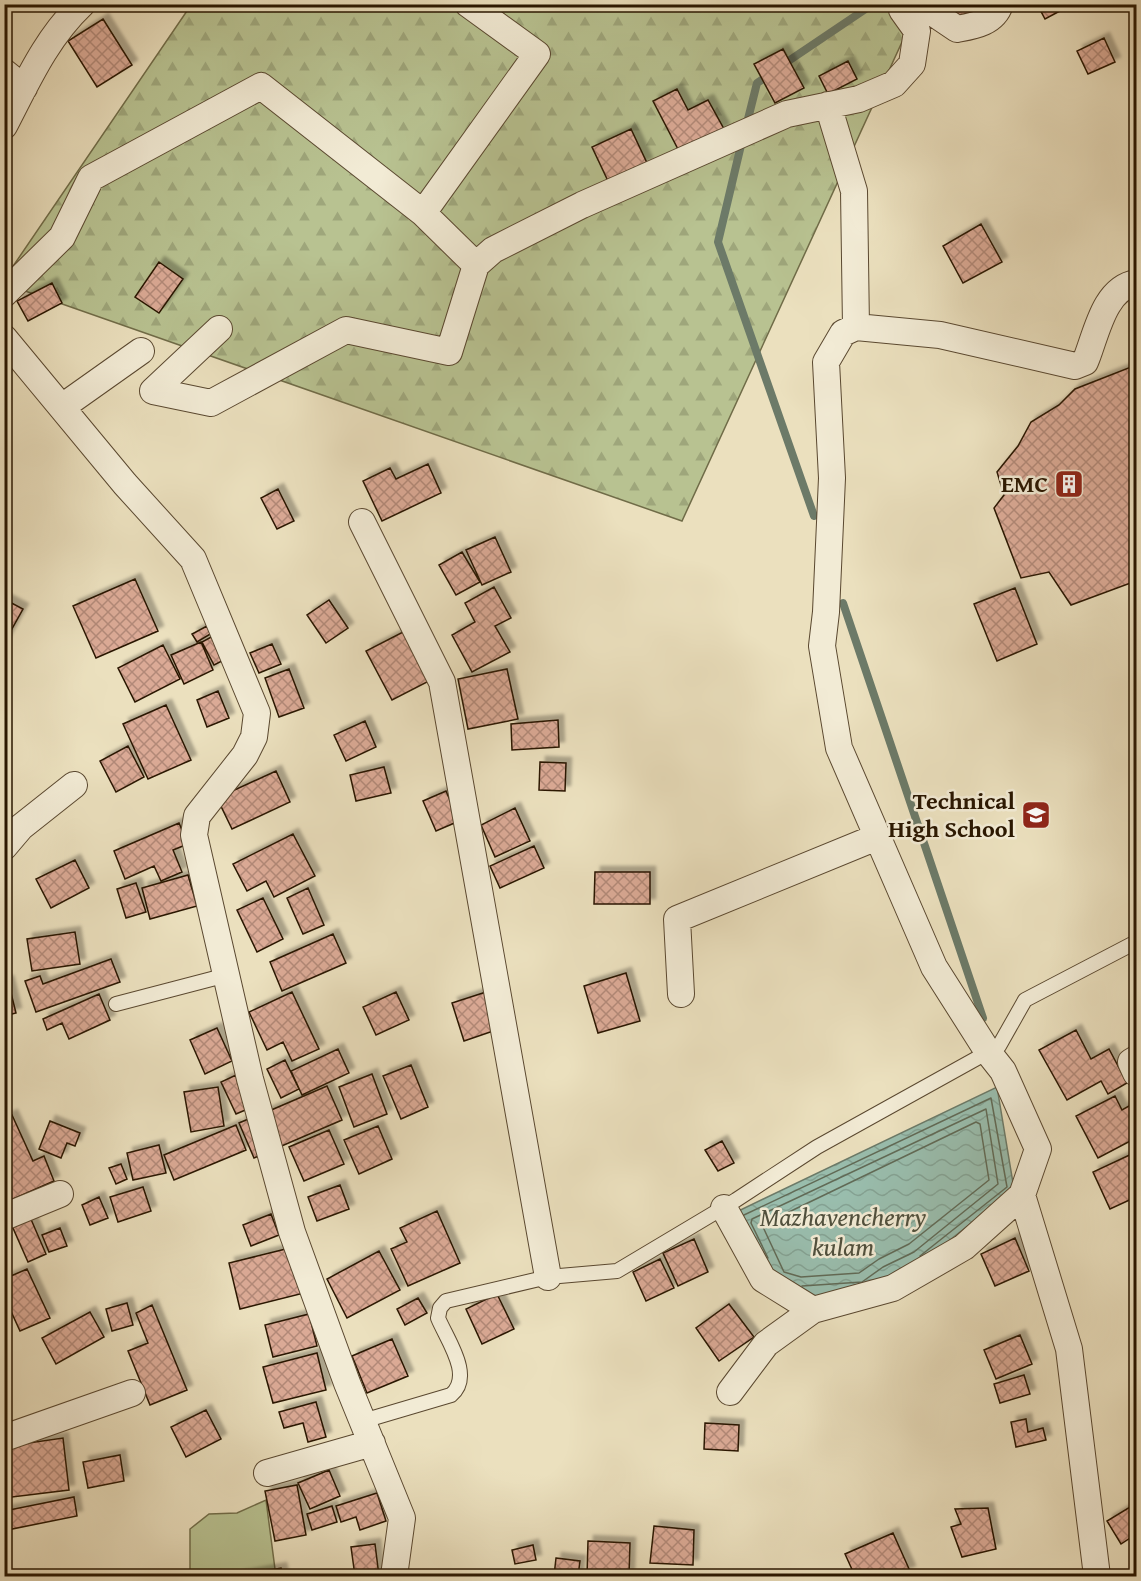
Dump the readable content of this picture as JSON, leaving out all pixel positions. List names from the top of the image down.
{
  "water": ["Mazhavencherry kulam"],
  "places": {
    "building": ["EMC"],
    "school or university": ["Technical High School"]
  }
}
